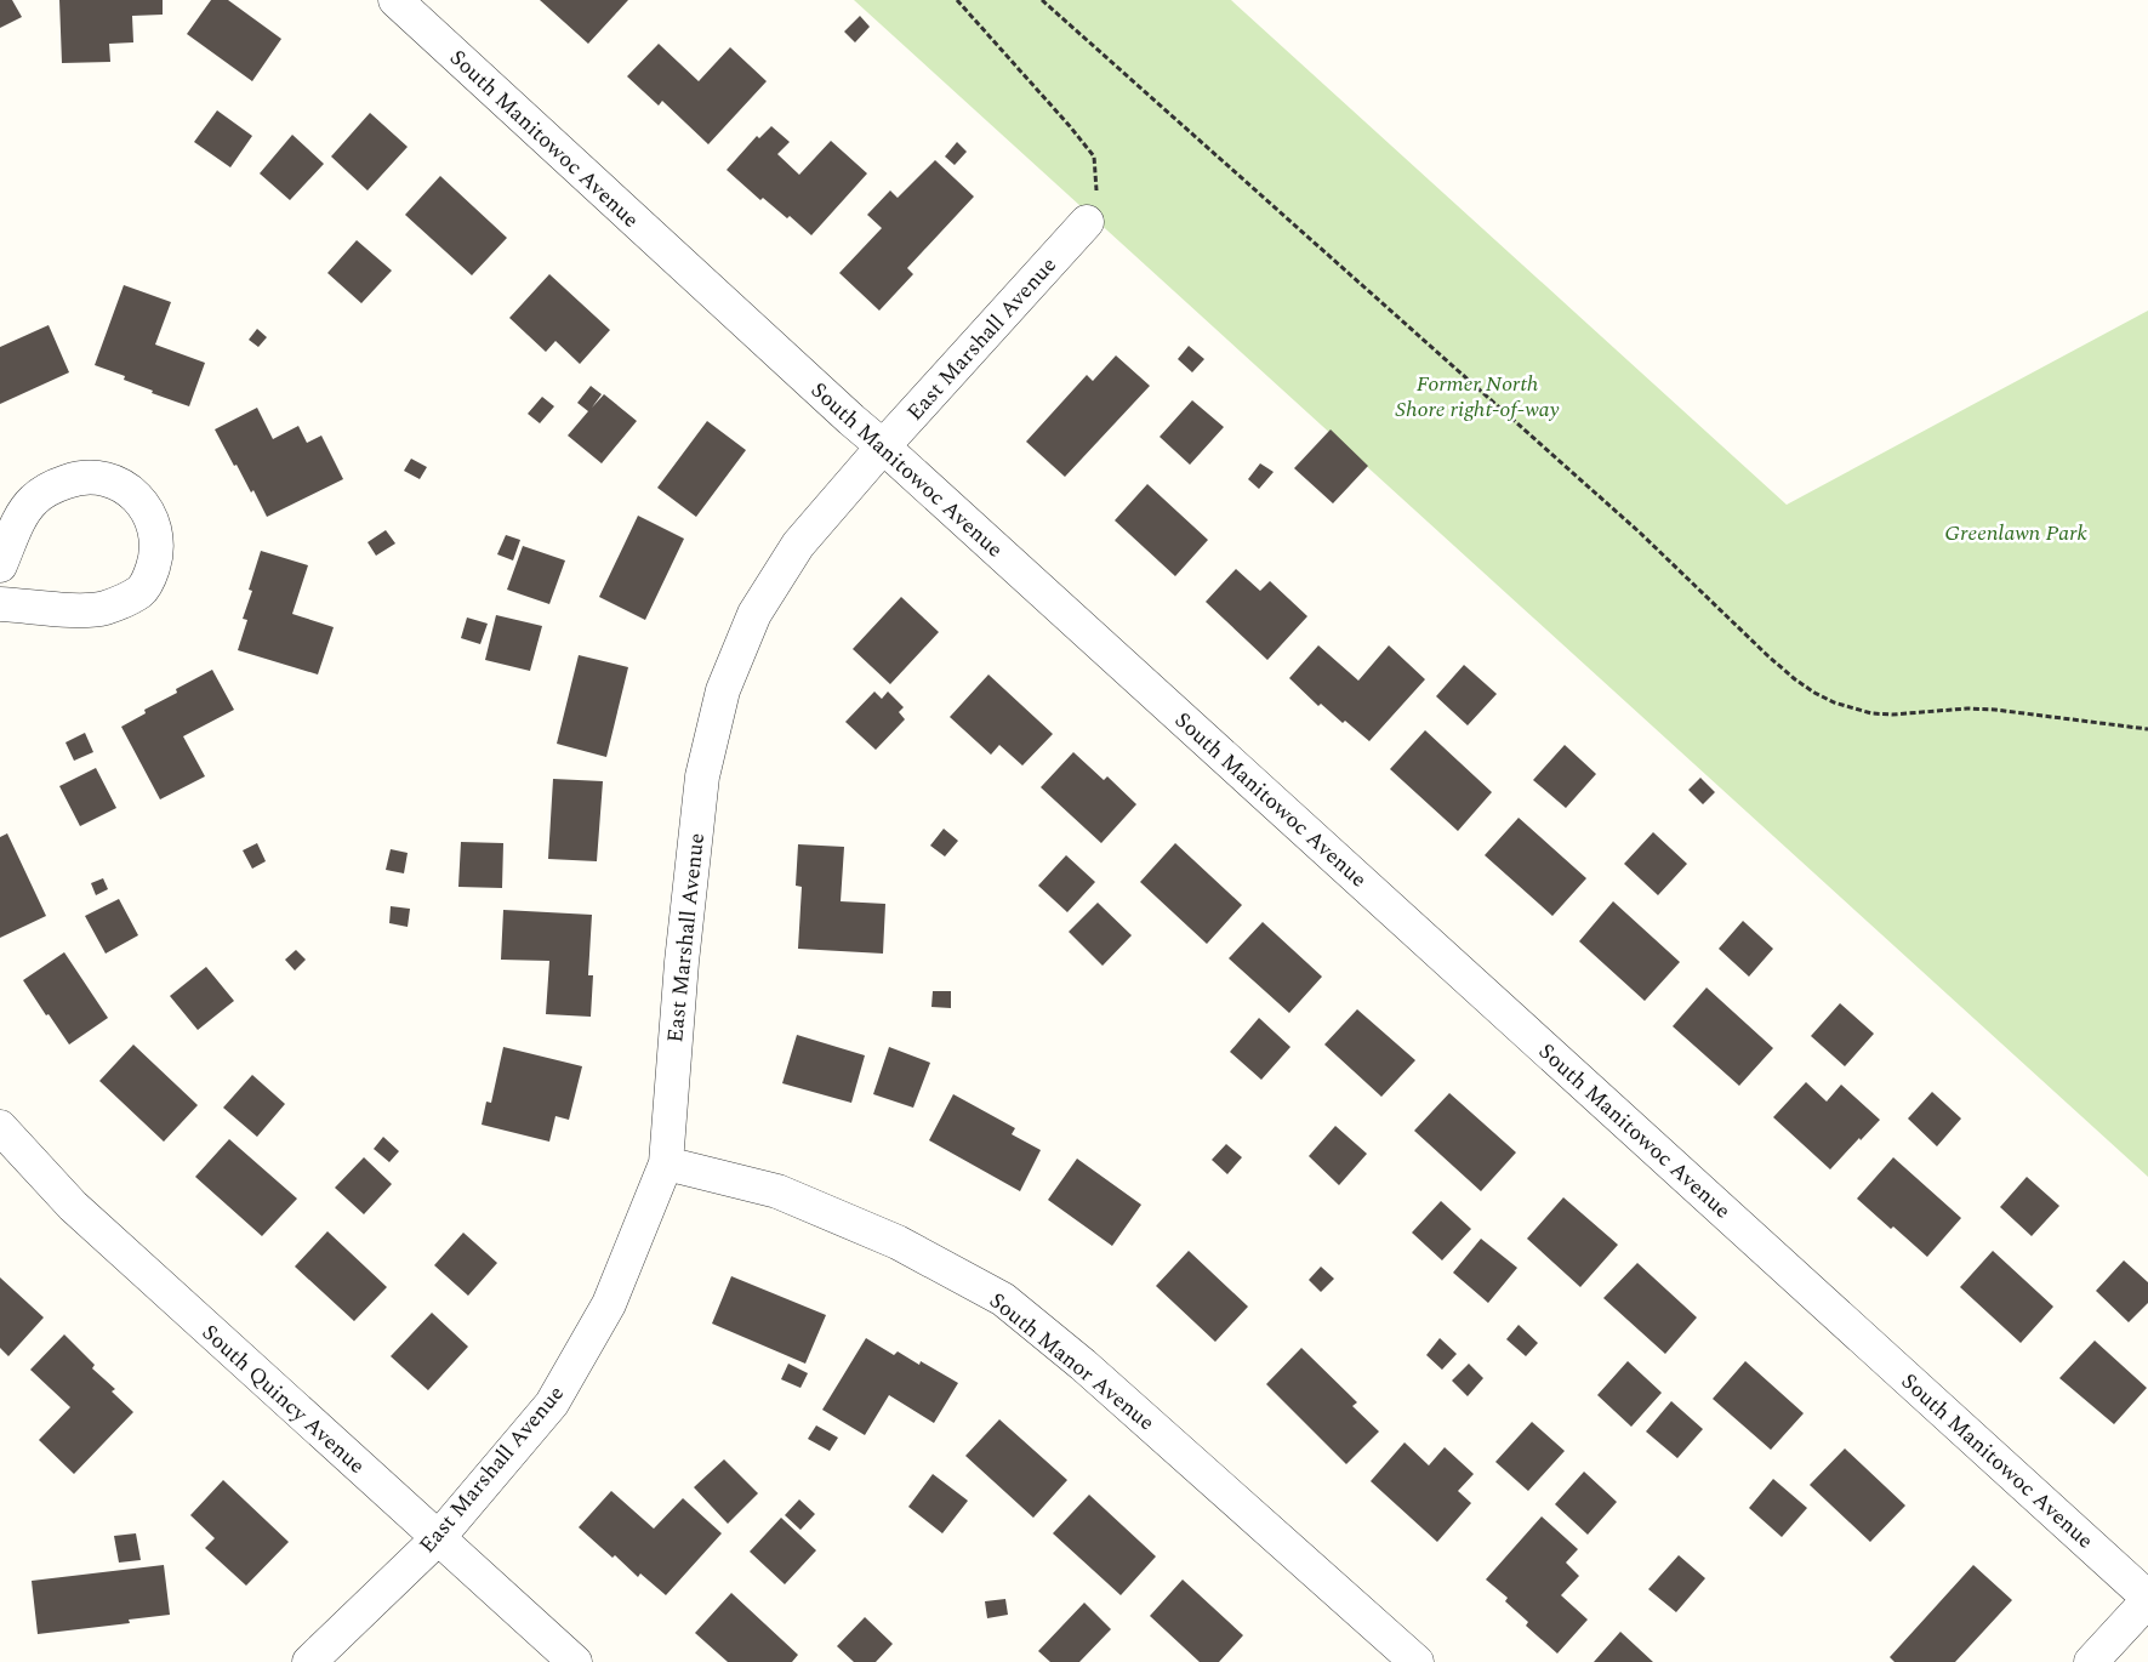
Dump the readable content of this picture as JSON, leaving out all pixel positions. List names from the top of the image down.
{
  "streets": {
    "street": [
      "South Manitowoc Avenue",
      "East Marshall Avenue",
      "South Manor Avenue",
      "South Quincy Avenue"
    ]
  },
  "crossings": [
    ["South Manitowoc Avenue", "East Marshall Avenue"],
    ["East Marshall Avenue", "South Manor Avenue"],
    ["East Marshall Avenue", "South Quincy Avenue"]
  ],
  "parks": ["Former North Shore right-of-way", "Greenlawn Park"]
}
